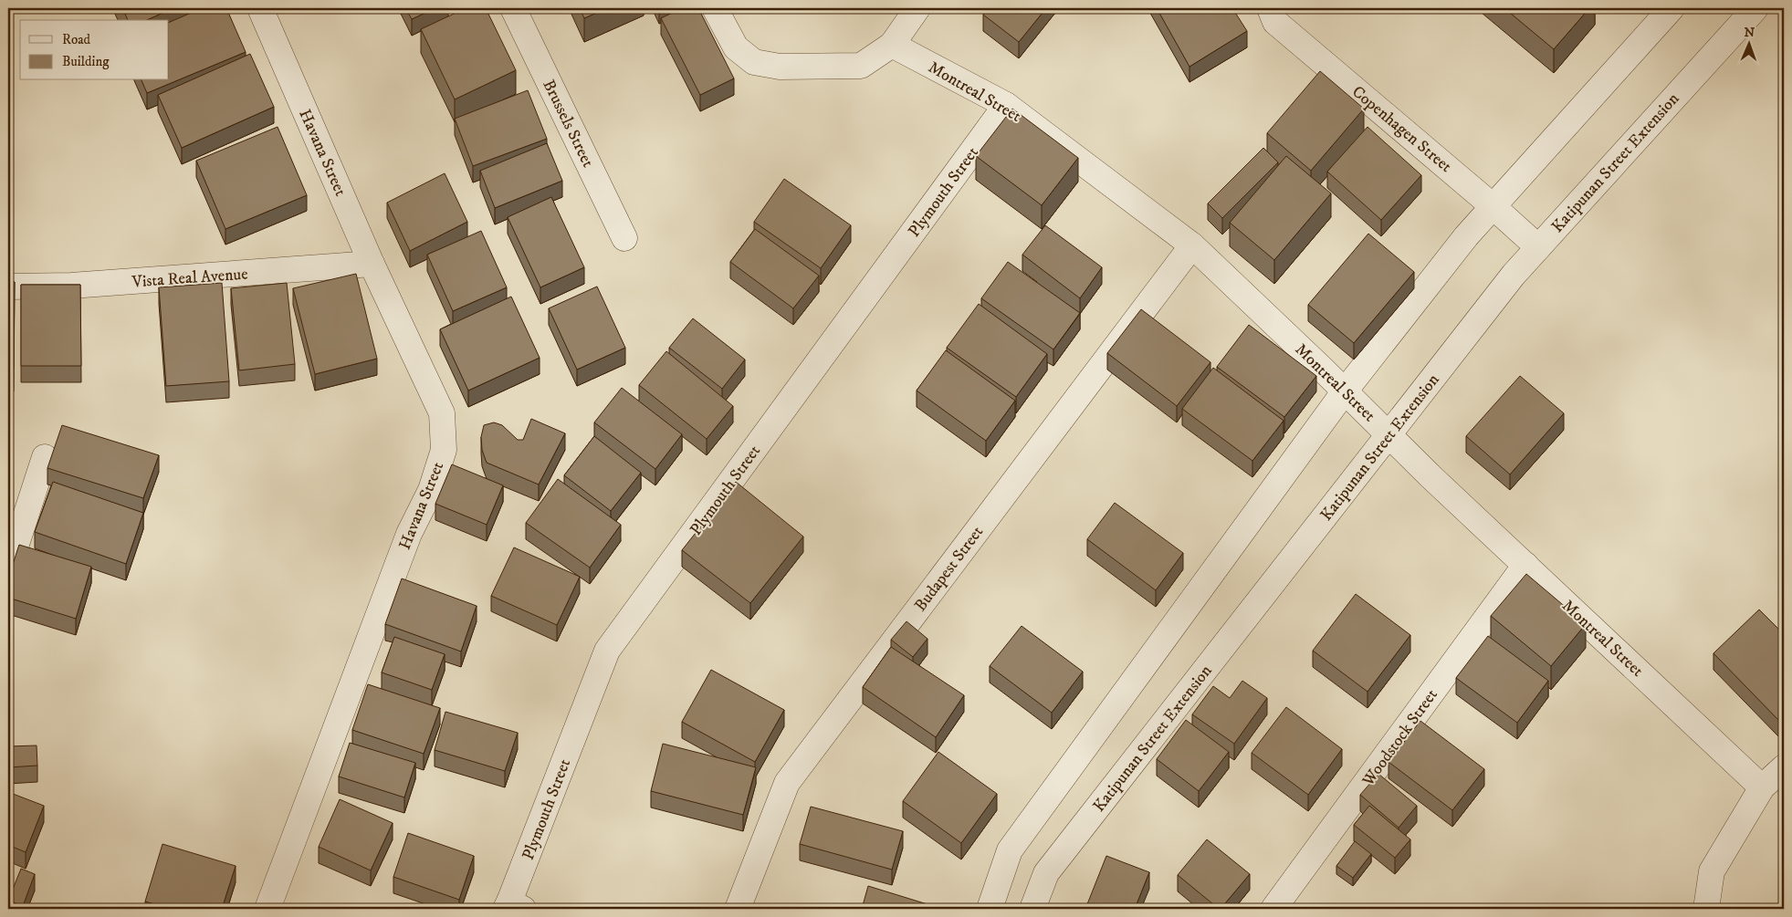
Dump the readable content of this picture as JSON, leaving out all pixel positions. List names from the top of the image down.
{
  "streets": {
    "street": [
      "Montreal Street",
      "Brussels Street",
      "Copenhagen Street",
      "Havana Street",
      "Katipunan Street Extension",
      "Plymouth Street",
      "Vista Real Avenue",
      "Budapest Street",
      "Woodstock Street"
    ]
  },
  "crossings": [
    ["Montreal Street", "Katipunan Street Extension"],
    ["Montreal Street", "Plymouth Street"],
    ["Montreal Street", "Budapest Street"],
    ["Montreal Street", "Woodstock Street"],
    ["Copenhagen Street", "Katipunan Street Extension"],
    ["Havana Street", "Vista Real Avenue"]
  ],
  "legend": ["Road", "Building"],
  "north": "top"
}
